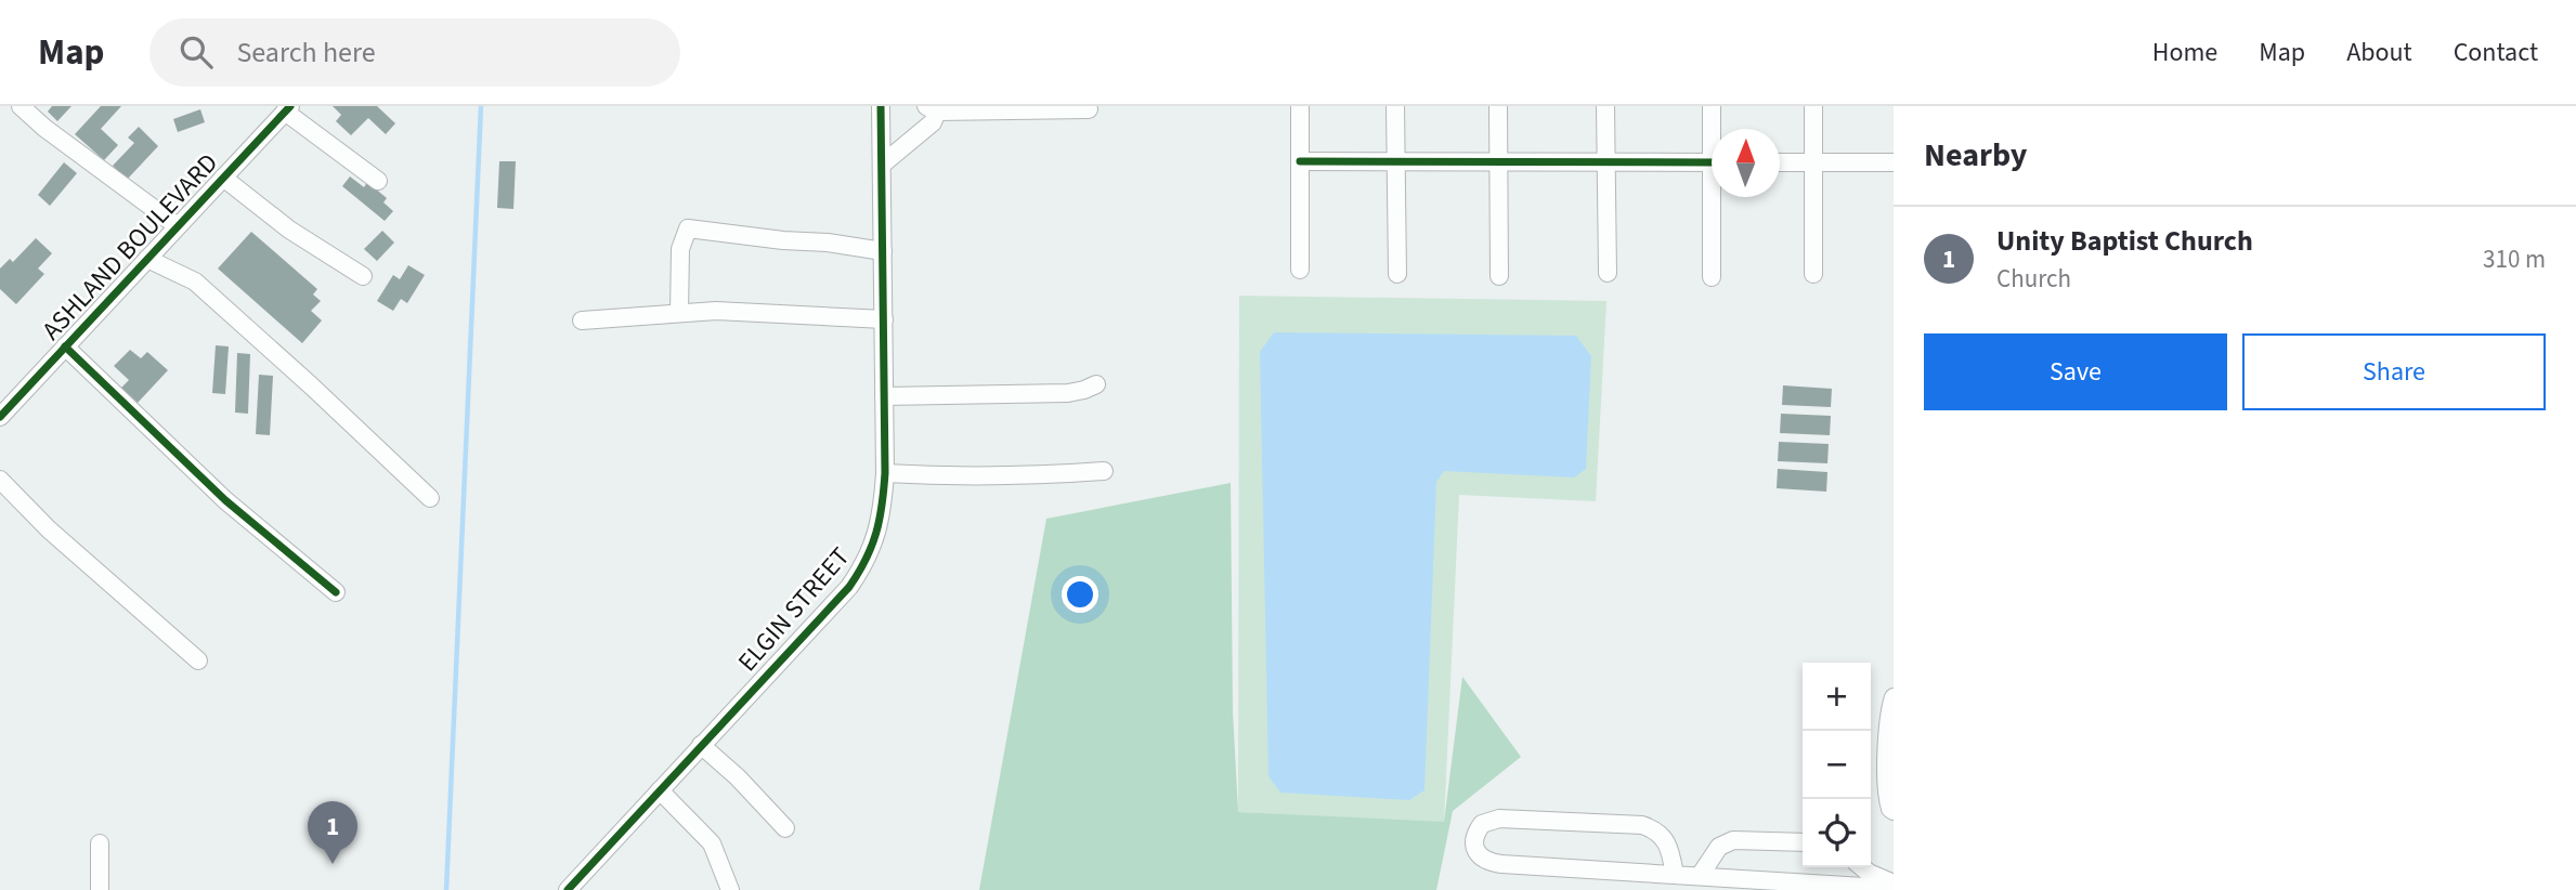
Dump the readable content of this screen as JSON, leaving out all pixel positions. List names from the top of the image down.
{
  "streets": {
    "street": ["ASHLAND BOULEVARD", "ELGIN STREET"]
  },
  "north": "top",
  "page": {
    "header": "Map",
    "search": "Search here",
    "nav": [
      "Home",
      "Map",
      "About",
      "Contact"
    ],
    "heading": "Nearby",
    "list": [
      {
        "mark": "1",
        "name": "Unity Baptist Church",
        "note": "Church",
        "value": "310 m"
      }
    ],
    "buttons": ["Save", "Share"],
    "map_buttons": ["+", "−"],
    "pins": "1"
  }
}
